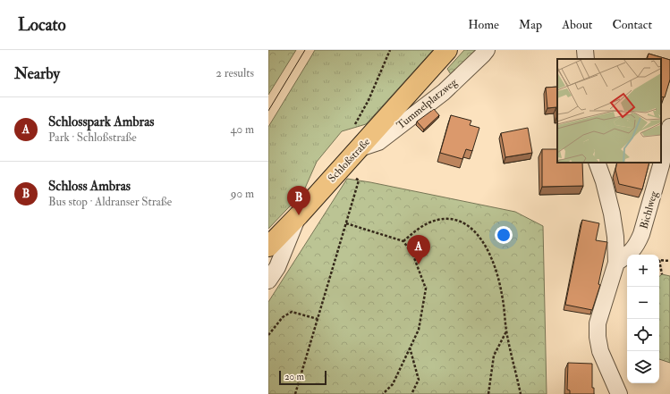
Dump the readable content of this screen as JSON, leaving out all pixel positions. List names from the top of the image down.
{
  "streets": {
    "main road": ["Schloßstraße"],
    "street": ["Tummelplatzweg", "Bichlweg"]
  },
  "crossings": [
    ["Tummelplatzweg", "Schloßstraße"]
  ],
  "scale_bar": "20 m",
  "page": {
    "header": "Locato",
    "nav": [
      "Home",
      "Map",
      "About",
      "Contact"
    ],
    "heading": ["Nearby", "2 results"],
    "list": [
      {
        "mark": "A",
        "name": "Schlosspark Ambras",
        "note": "Park · Schloßstraße",
        "value": "40 m"
      },
      {
        "mark": "B",
        "name": "Schloss Ambras",
        "note": "Bus stop · Aldranser Straße",
        "value": "90 m"
      }
    ],
    "pins": ["B", "A"],
    "map_buttons": ["+", "−"],
    "scale": "20 m"
  }
}
